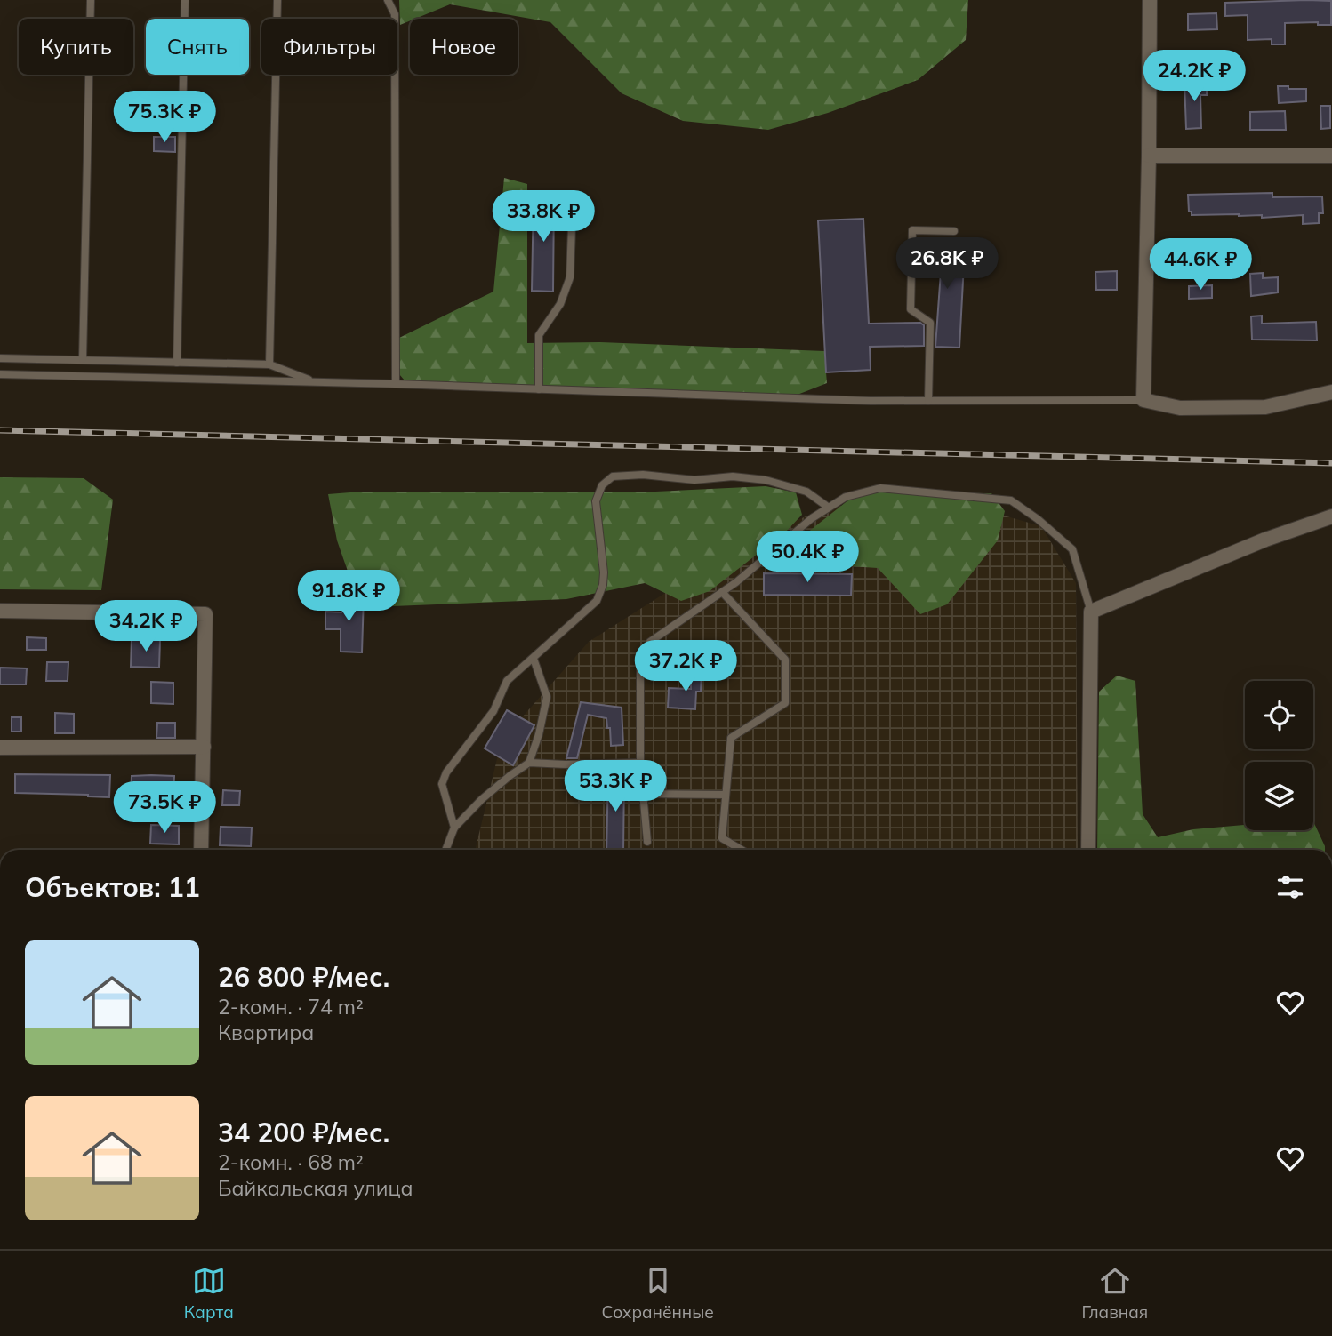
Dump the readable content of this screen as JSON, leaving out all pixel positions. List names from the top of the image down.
{
  "page": {
    "chip": [
      "Купить",
      "Снять",
      "Фильтры",
      "Новое"
    ],
    "price": [
      "24.2K ₽",
      "75.3K ₽",
      "33.8K ₽",
      "26.8K ₽",
      "44.6K ₽",
      "50.4K ₽",
      "91.8K ₽",
      "34.2K ₽",
      "37.2K ₽",
      "53.3K ₽",
      "73.5K ₽"
    ],
    "heading": "Объектов: 11",
    "list": [
      {
        "name": "26 800 ₽/мес.",
        "note": "2-комн. · 74 m² · Квартира"
      },
      {
        "name": "34 200 ₽/мес.",
        "note": "2-комн. · 68 m² · Байкальская улица"
      }
    ],
    "tabs": ["Карта", "Сохранённые", "Главная"]
  }
}
